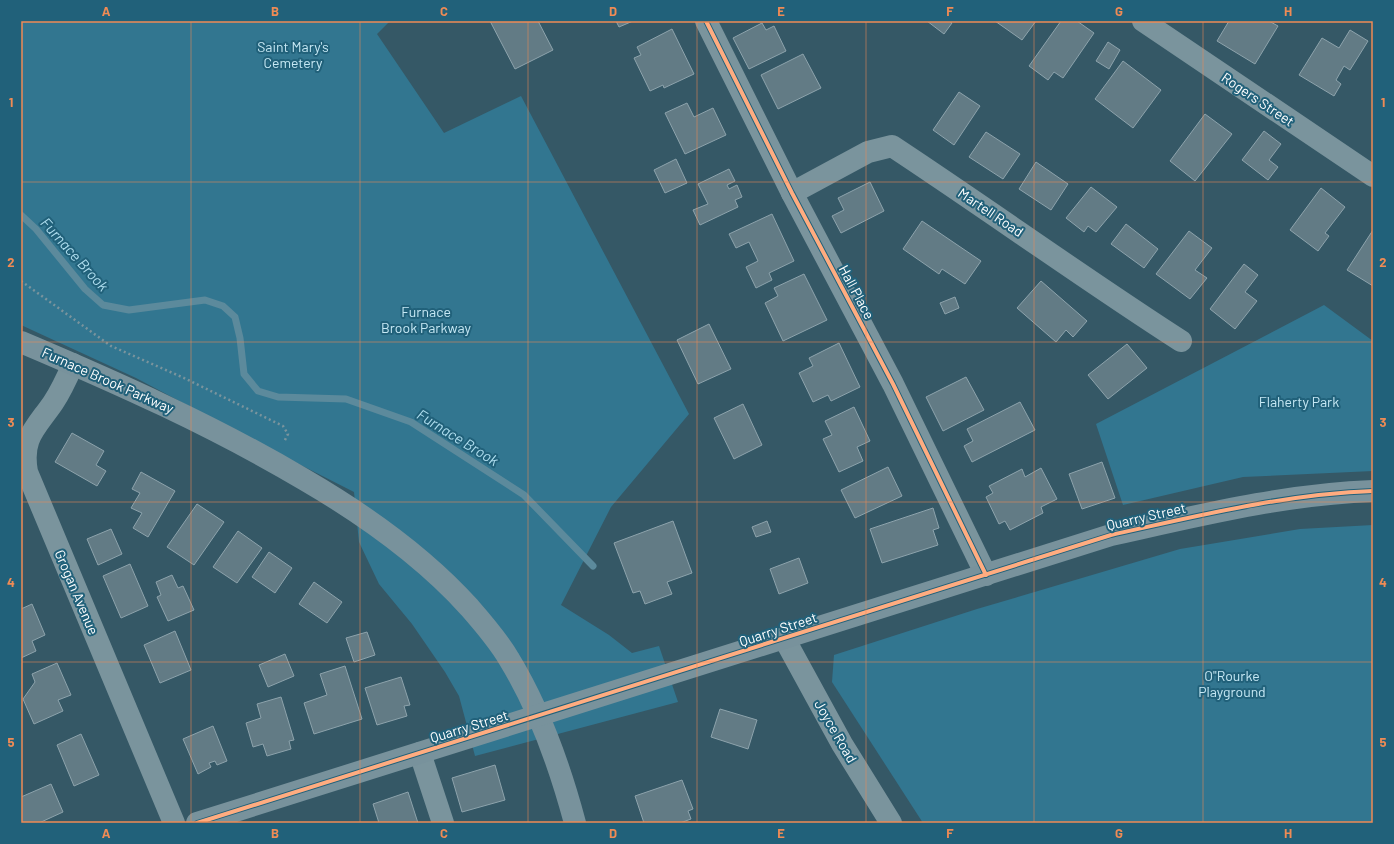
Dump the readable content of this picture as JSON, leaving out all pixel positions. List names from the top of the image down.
{
  "streets": {
    "main road": ["Furnace Brook Parkway", "Quarry Street"],
    "street": [
      "Rogers Street",
      "Martell Road",
      "Hall Place",
      "Grogan Avenue",
      "Joyce Road"
    ]
  },
  "crossings": [
    ["Martell Road", "Hall Place"],
    ["Hall Place", "Quarry Street"],
    ["Furnace Brook Parkway", "Quarry Street"],
    ["Furnace Brook Parkway", "Grogan Avenue"],
    ["Quarry Street", "Joyce Road"]
  ],
  "water": ["Furnace Brook"],
  "parks": [
    "Saint Mary's Cemetery",
    "Furnace Brook Parkway",
    "Flaherty Park",
    "O\"Rourke Playground"
  ],
  "grid": {
    "columns": [
      "A",
      "B",
      "C",
      "D",
      "E",
      "F",
      "G",
      "H"
    ],
    "rows": [
      "1",
      "2",
      "3",
      "4",
      "5"
    ]
  }
}
